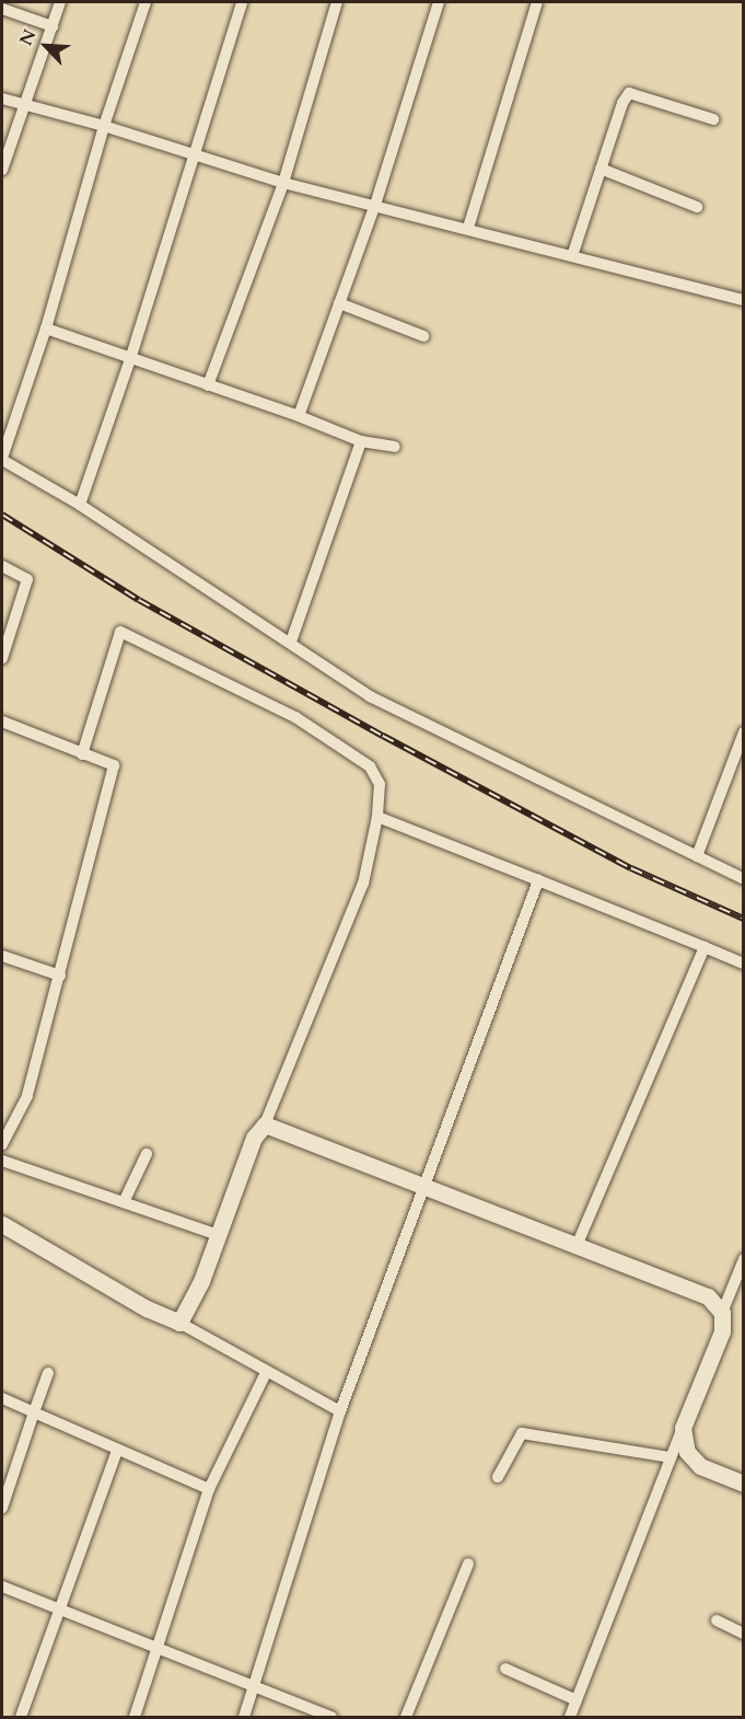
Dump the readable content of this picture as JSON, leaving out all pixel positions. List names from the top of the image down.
{
  "north": "top left"
}
